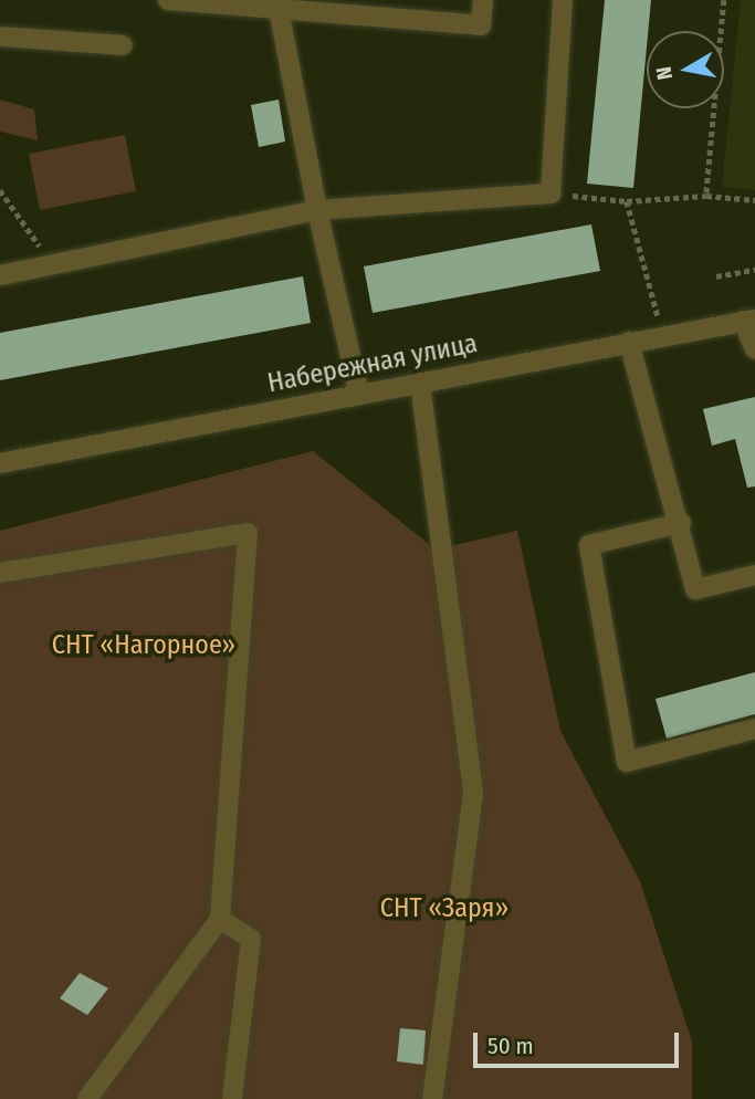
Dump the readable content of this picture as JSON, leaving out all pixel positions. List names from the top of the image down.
{
  "streets": {
    "street": ["Набережная улица"]
  },
  "parks": ["СНТ «Нагорное»", "СНТ «Заря»"],
  "scale_bar": "50 m",
  "north": "left"
}
